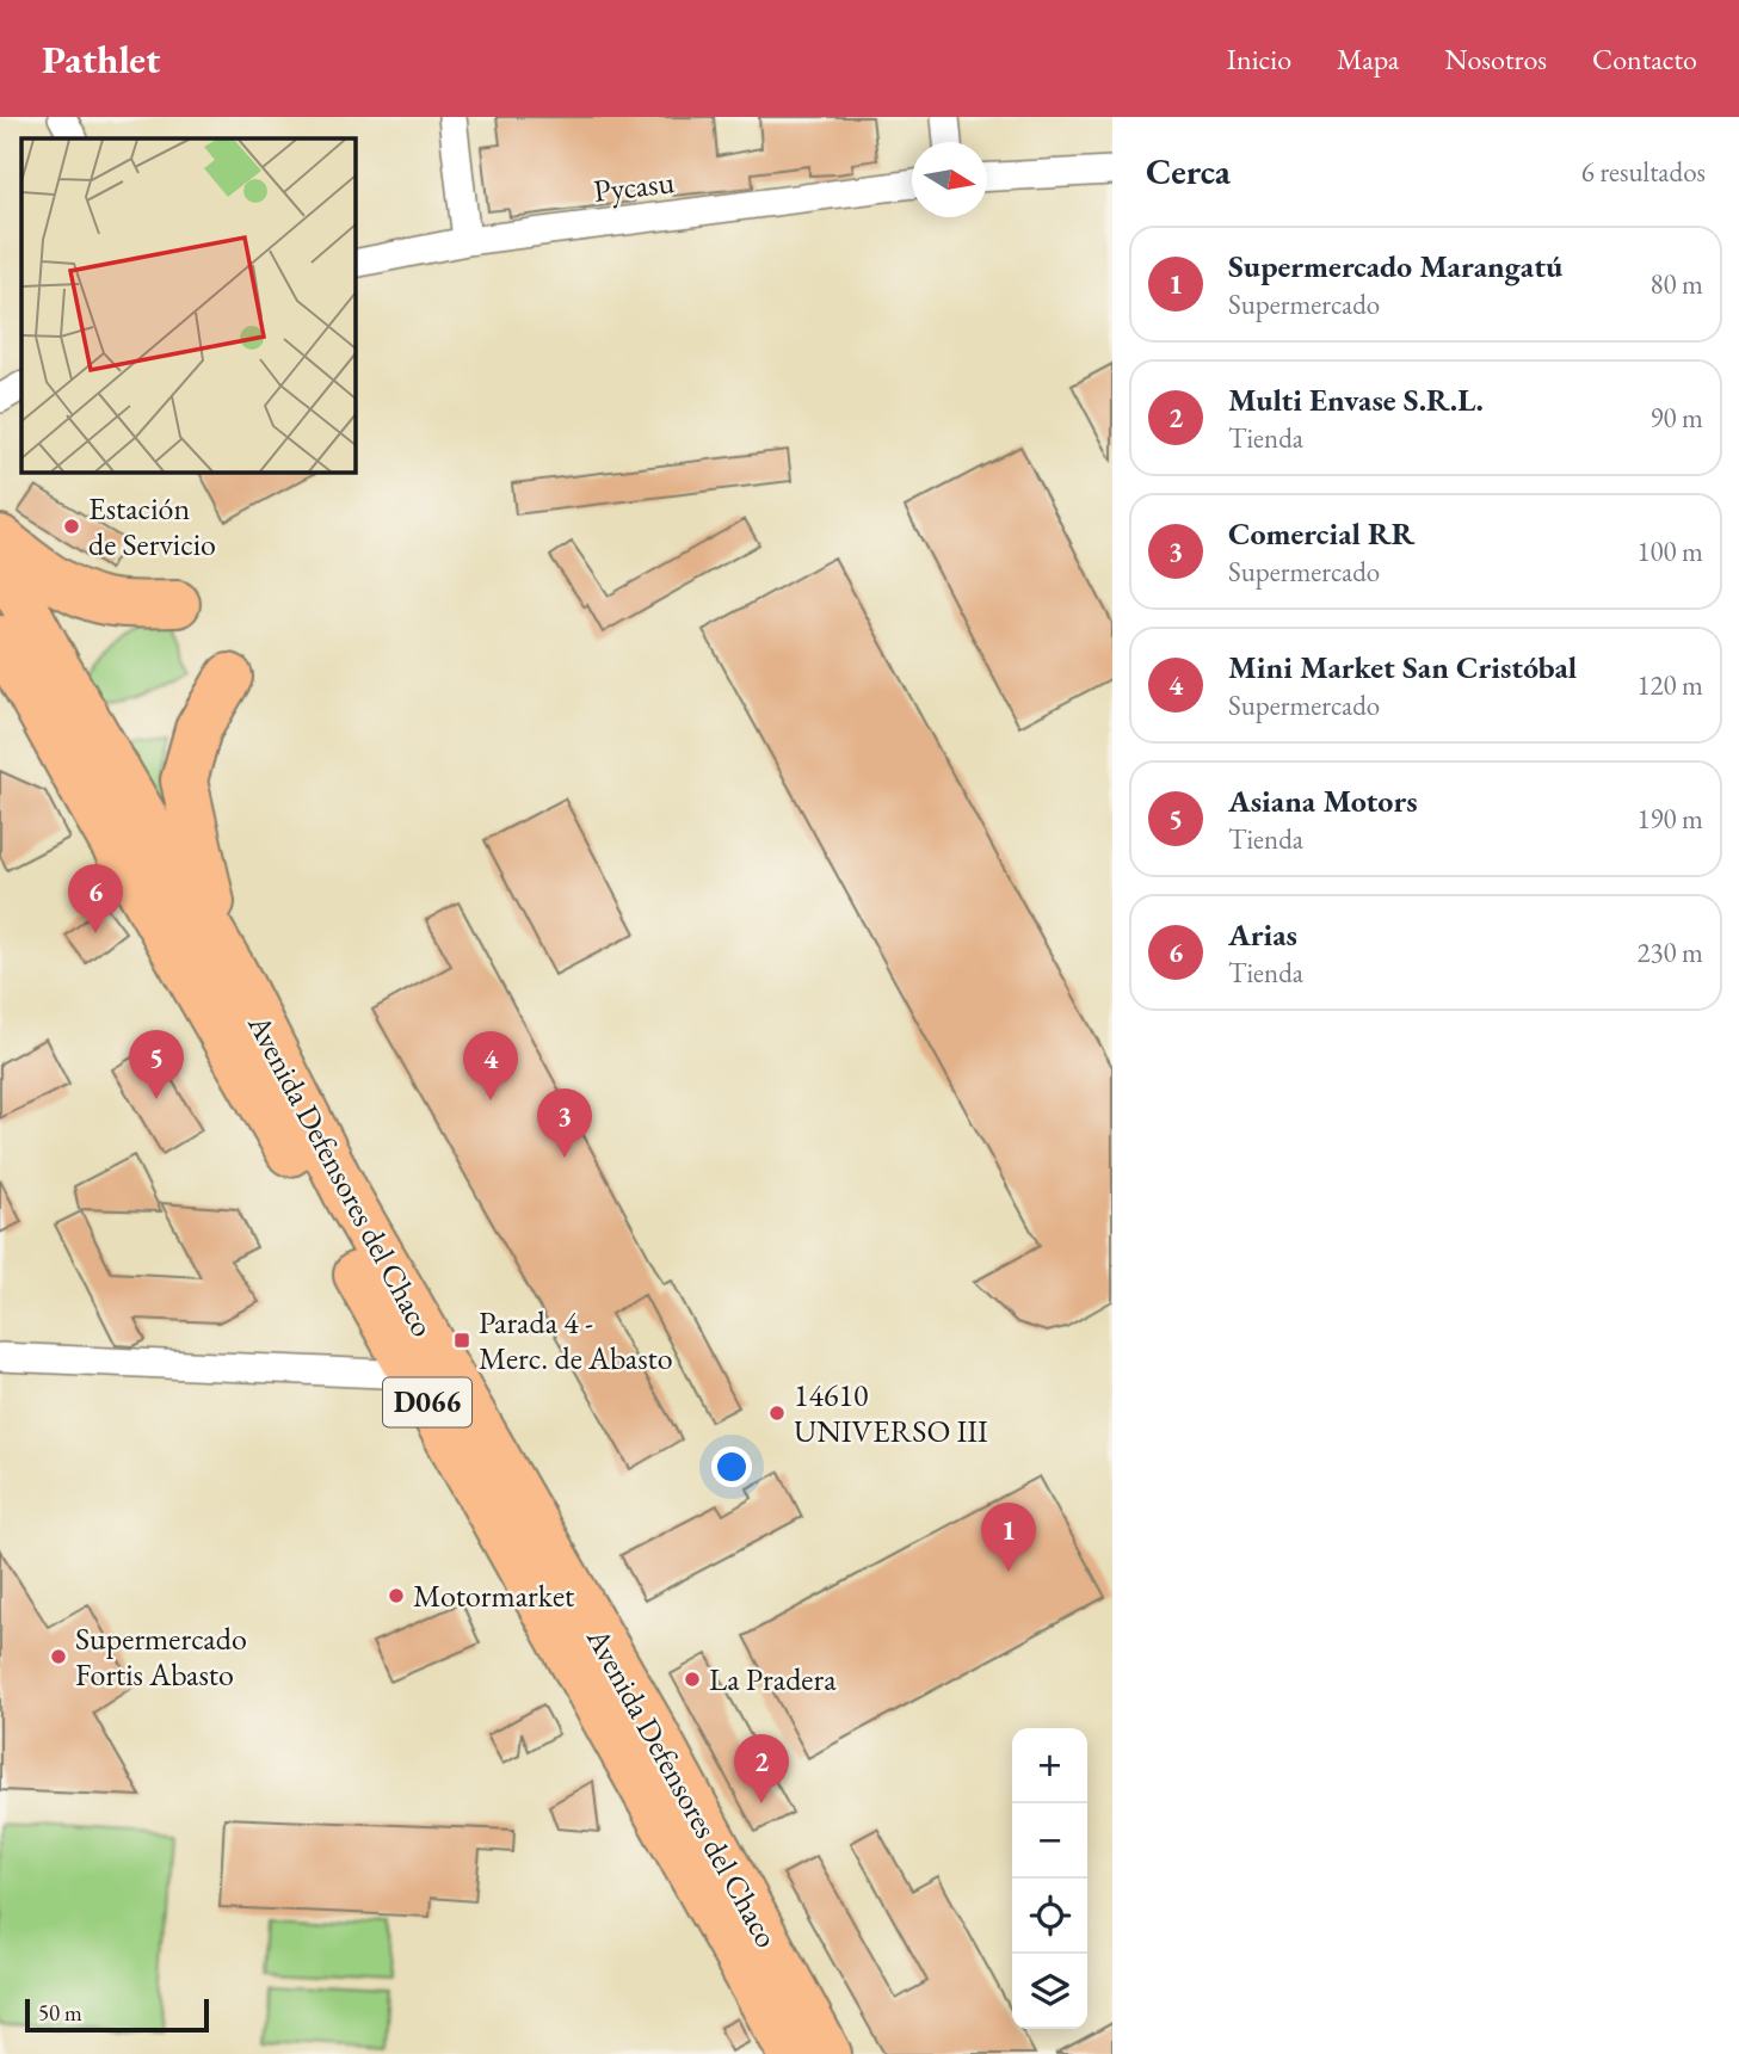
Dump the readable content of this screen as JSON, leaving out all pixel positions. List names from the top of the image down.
{
  "streets": {
    "highway": ["Avenida Defensores del Chaco", "D066"],
    "street": ["Pycasu"]
  },
  "places": {
    "other": [
      "Estación de Servicio",
      "14610 UNIVERSO III",
      "Motormarket",
      "Supermercado Fortis Abasto",
      "La Pradera"
    ],
    "transit": ["Parada 4 - Merc. de Abasto"]
  },
  "scale_bar": "50 m",
  "north": "right",
  "page": {
    "header": "Pathlet",
    "nav": [
      "Inicio",
      "Mapa",
      "Nosotros",
      "Contacto"
    ],
    "heading": ["Cerca", "6 resultados"],
    "list": [
      {
        "mark": "1",
        "name": "Supermercado Marangatú",
        "note": "Supermercado",
        "value": "80 m"
      },
      {
        "mark": "2",
        "name": "Multi Envase S.R.L.",
        "note": "Tienda",
        "value": "90 m"
      },
      {
        "mark": "3",
        "name": "Comercial RR",
        "note": "Supermercado",
        "value": "100 m"
      },
      {
        "mark": "4",
        "name": "Mini Market San Cristóbal",
        "note": "Supermercado",
        "value": "120 m"
      },
      {
        "mark": "5",
        "name": "Asiana Motors",
        "note": "Tienda",
        "value": "190 m"
      },
      {
        "mark": "6",
        "name": "Arias",
        "note": "Tienda",
        "value": "230 m"
      }
    ],
    "pins": [
      "6",
      "5",
      "4",
      "3",
      "1",
      "2"
    ],
    "map_buttons": ["+", "−"],
    "scale": "50 m"
  }
}
